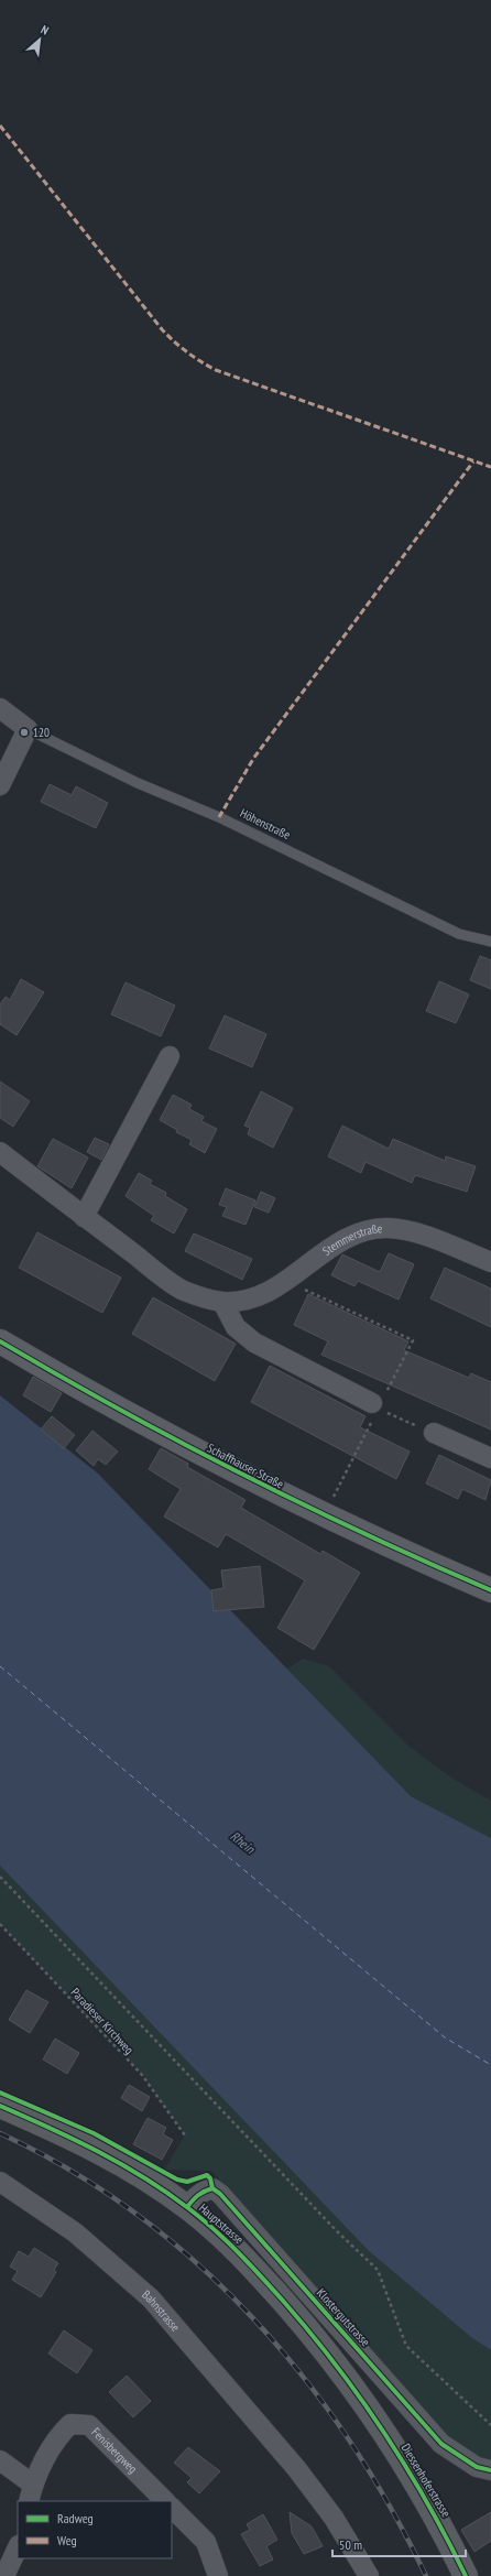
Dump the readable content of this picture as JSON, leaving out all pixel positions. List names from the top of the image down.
{
  "streets": {
    "main road": ["Schaffhauser Straße", "Hauptstrasse", "Diessenhoferstrasse"],
    "street": [
      "Stemmerstraße",
      "Bahnstrasse",
      "Klostergutstrasse",
      "Fenisbergweg"
    ],
    "lane": ["Höhenstraße"],
    "path": ["Paradieser Kirchweg"]
  },
  "crossings": [
    ["Hauptstrasse", "Klostergutstrasse"],
    ["Hauptstrasse", "Diessenhoferstrasse"]
  ],
  "water": ["Rhein"],
  "places": ["120"],
  "legend": ["Radweg", "Weg"],
  "scale_bar": "50 m",
  "north": "top right"
}
